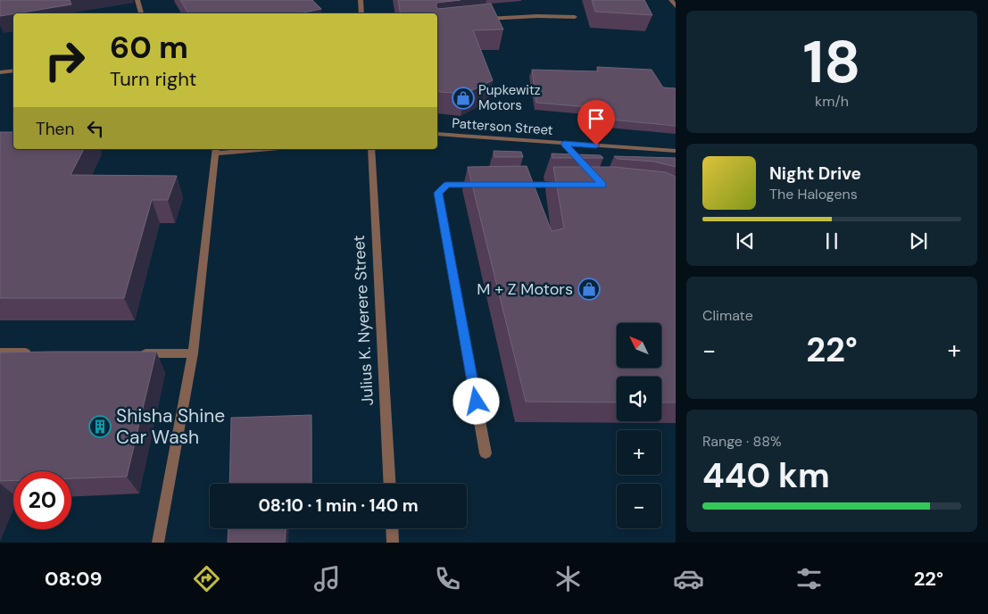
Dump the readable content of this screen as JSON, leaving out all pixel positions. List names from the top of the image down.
{
  "streets": {
    "street": ["Patterson Street", "Julius K. Nyerere Street"]
  },
  "places": {
    "shop": ["Pupkewitz Motors", "M + Z Motors"],
    "building": ["Shisha Shine Car Wash"]
  },
  "north": "top left",
  "page": {
    "tile": [
      ["18", "km/h"],
      "Climate",
      ["Range · 88%", "440 km"]
    ],
    "turn": ["60 m", "Turn right"],
    "then": "Then",
    "song": ["Night Drive", "The Halogens"],
    "map_buttons": ["+", "−"],
    "heat": ["−", "22°", "+"],
    "limit": "20",
    "trip": "08:10 · 1 min · 140 m",
    "tabs": ["08:09", "22°"]
  }
}
